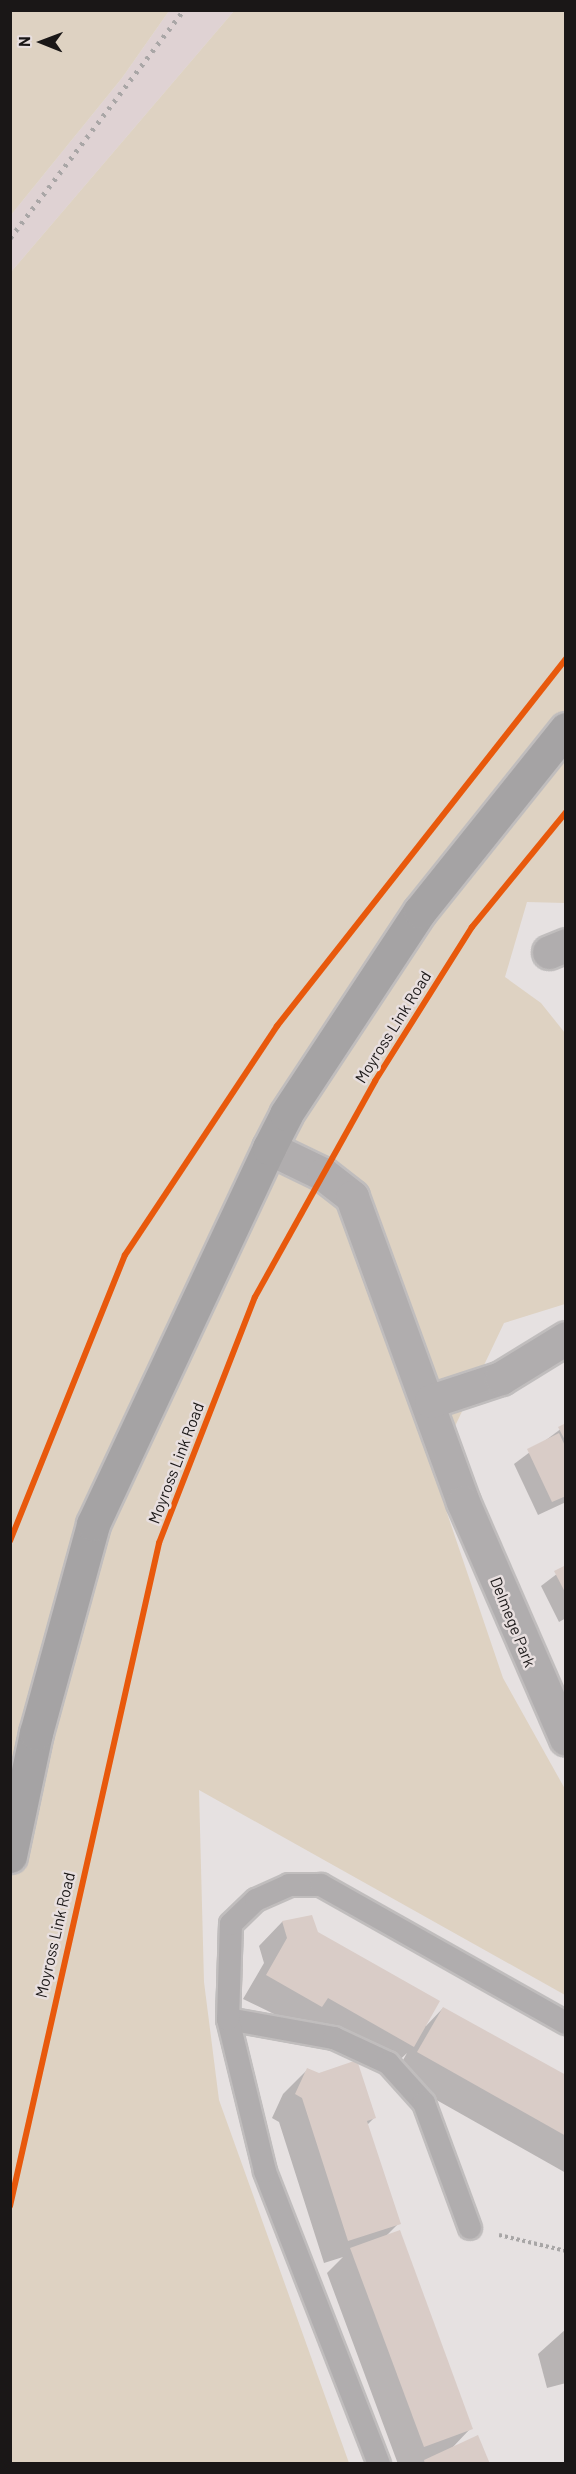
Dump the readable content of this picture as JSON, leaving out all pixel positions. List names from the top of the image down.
{
  "streets": {
    "street": ["Delmege Park"],
    "cycle path": ["Moyross Link Road"]
  },
  "north": "left"
}
